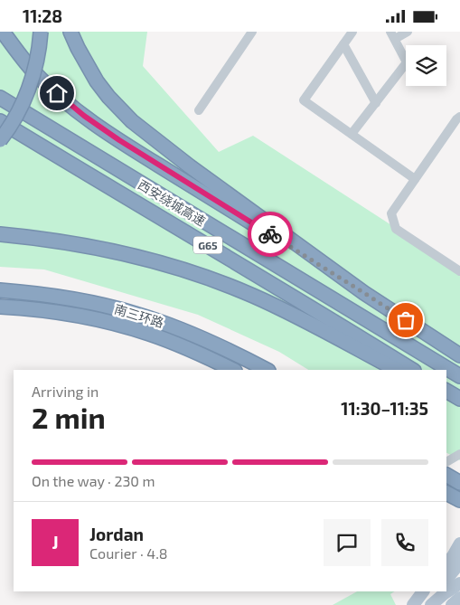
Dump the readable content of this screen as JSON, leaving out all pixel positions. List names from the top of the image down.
{
  "streets": {
    "highway": ["西安绕城高速", "G65", "南三环路"]
  },
  "page": {
    "status": "11:28",
    "heading": ["2 min", "Arriving in", "11:30–11:35"],
    "panel": ["Jordan", "Courier · 4.8"],
    "bar": "On the way · 230 m",
    "round": "J"
  }
}
